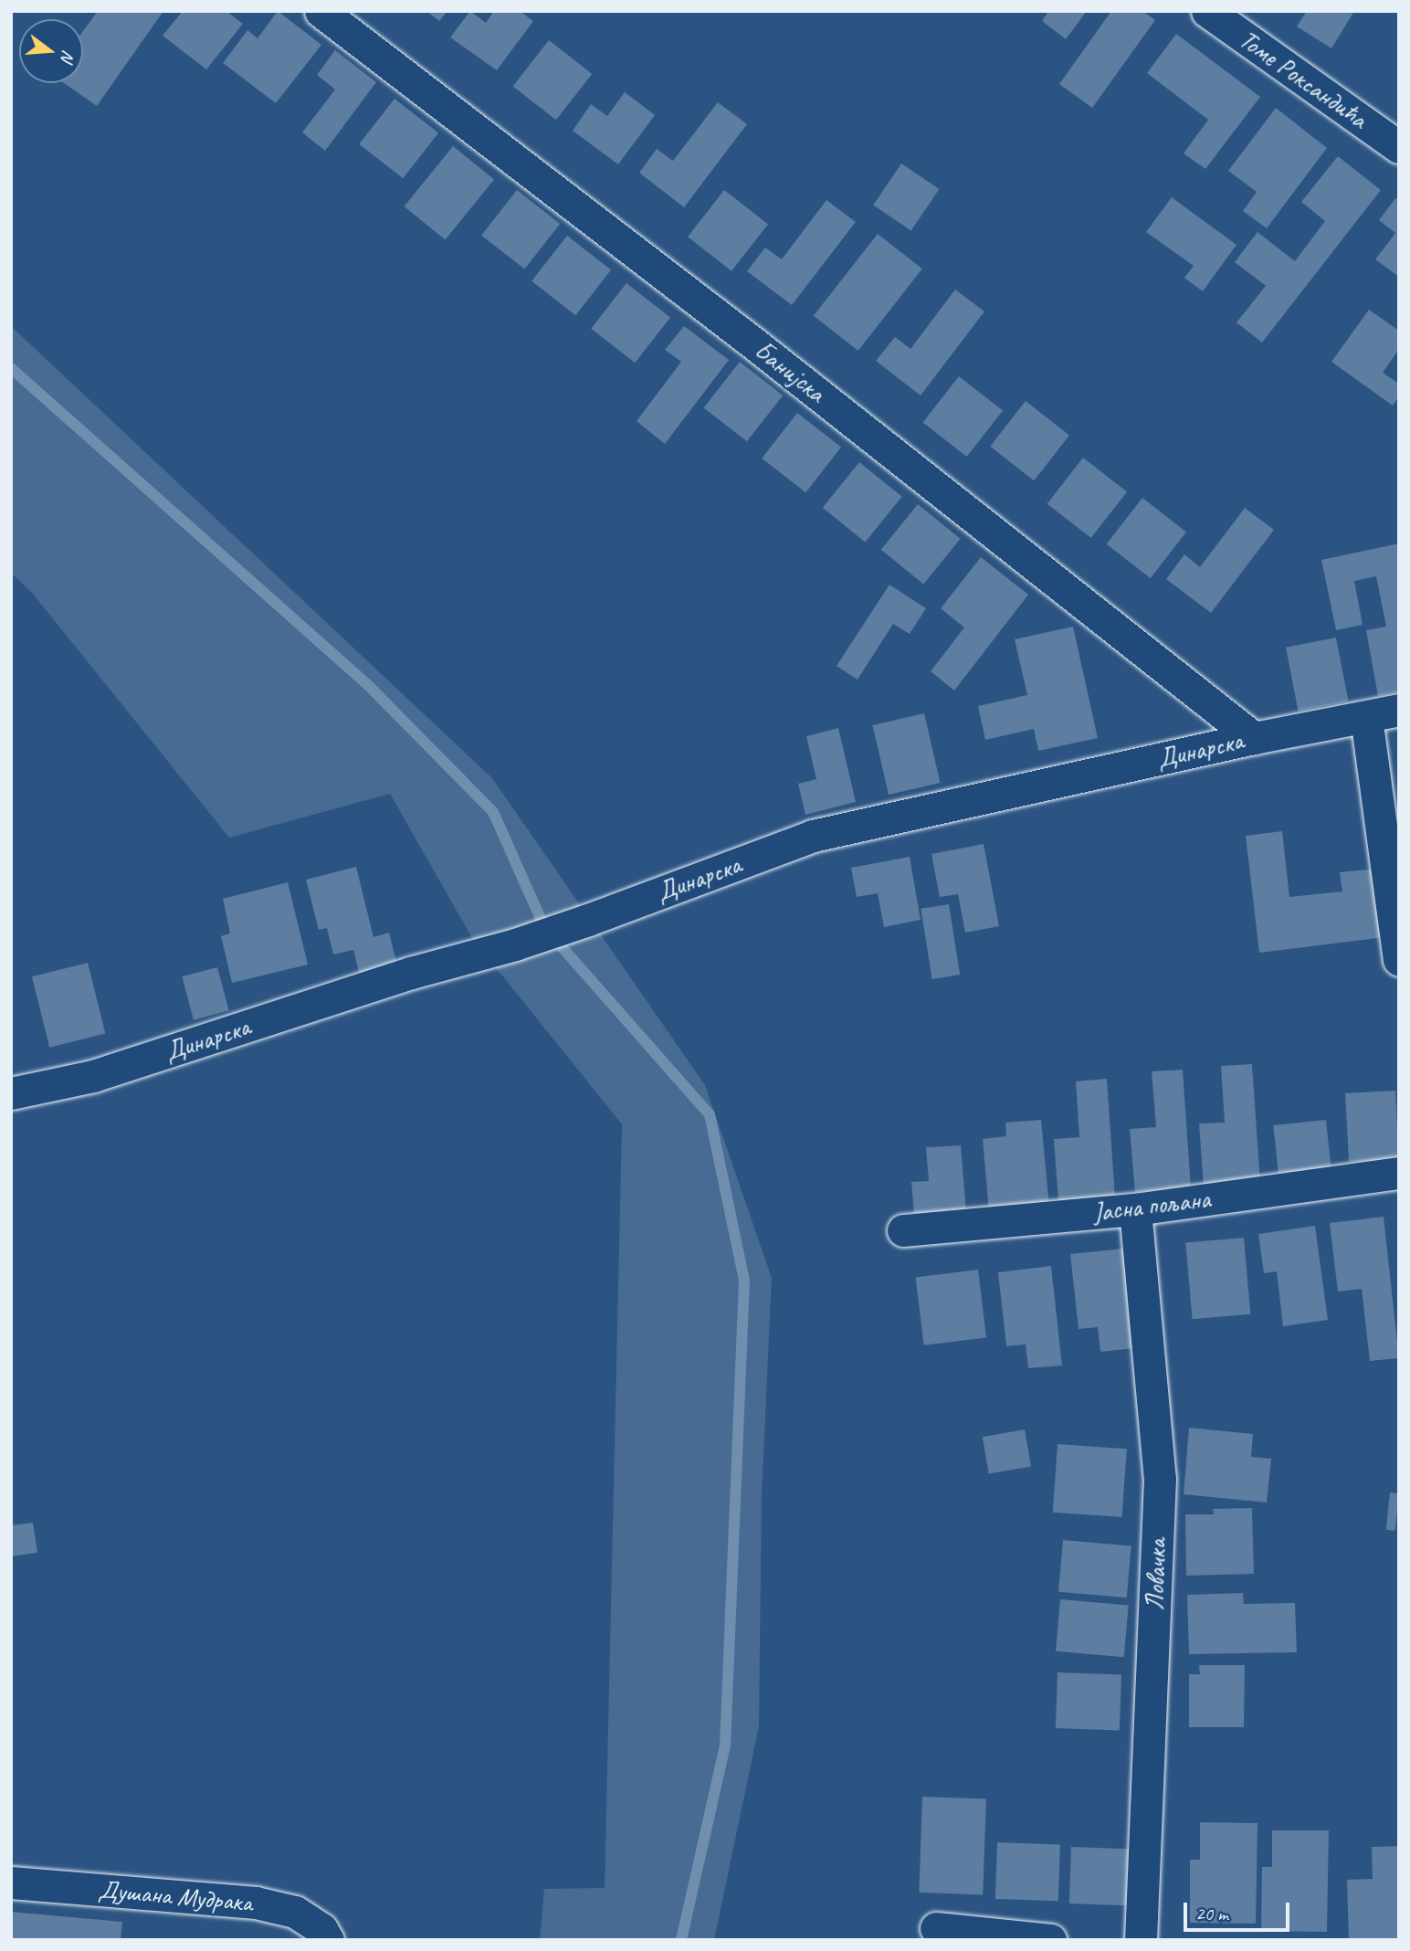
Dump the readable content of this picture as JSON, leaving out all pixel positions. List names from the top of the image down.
{
  "streets": {
    "street": [
      "Томе Роксандића",
      "Банијска",
      "Динарска",
      "Јасна пољана",
      "Ловачка",
      "Душана Мудрака"
    ]
  },
  "crossings": [
    ["Банијска", "Динарска"],
    ["Јасна пољана", "Ловачка"]
  ],
  "scale_bar": "20 m",
  "north": "right"
}
